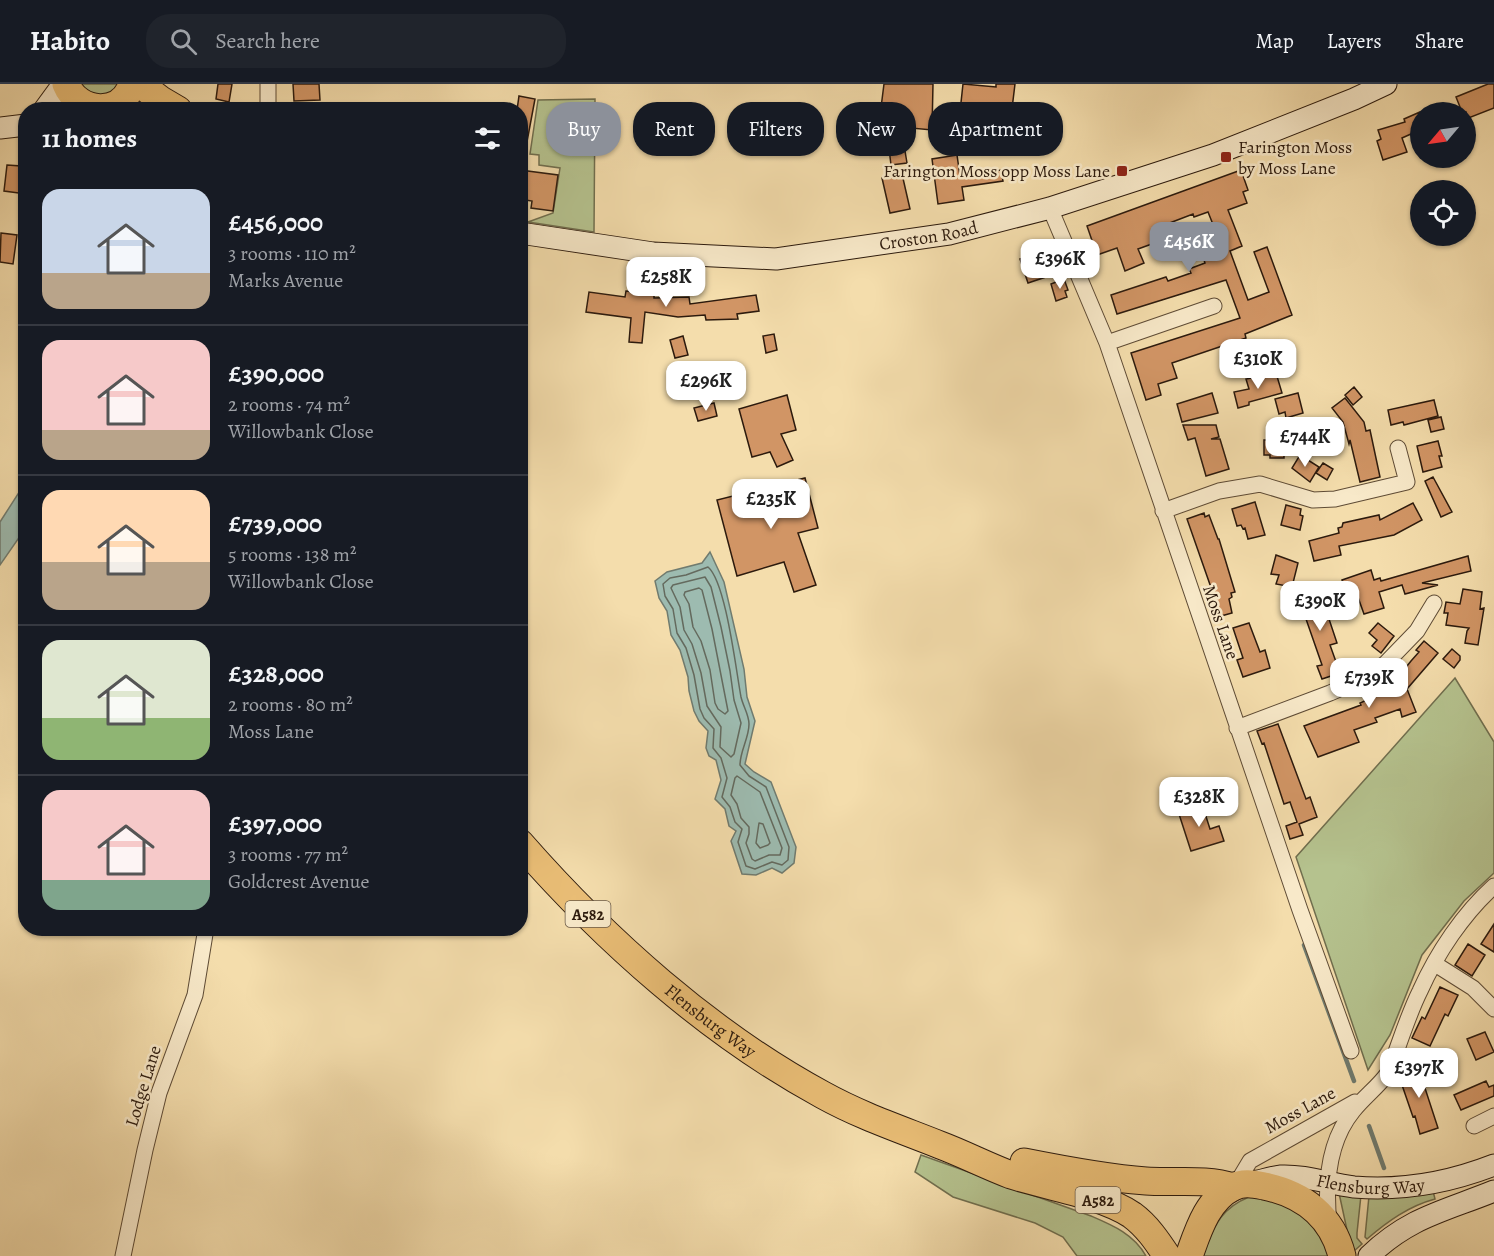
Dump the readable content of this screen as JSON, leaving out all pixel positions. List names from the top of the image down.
{
  "streets": {
    "highway": ["A582", "Flensburg Way"],
    "street": ["Croston Road", "Moss Lane", "Lodge Lane"]
  },
  "crossings": [
    ["Croston Road", "Moss Lane"],
    ["Moss Lane", "A582"],
    ["Moss Lane", "Flensburg Way"],
    ["A582", "Flensburg Way"]
  ],
  "places": {
    "transit": ["Farington Moss by Moss Lane", "Farington Moss opp Moss Lane"]
  },
  "north": "bottom left",
  "page": {
    "header": "Habito",
    "search": "Search here",
    "nav": ["Map", "Layers", "Share"],
    "chip": [
      "Buy",
      "Rent",
      "Filters",
      "New",
      "Apartment"
    ],
    "heading": "11 homes",
    "list": [
      {
        "name": "£456,000",
        "note": "3 rooms · 110 m² · Marks Avenue"
      },
      {
        "name": "£390,000",
        "note": "2 rooms · 74 m² · Willowbank Close"
      },
      {
        "name": "£739,000",
        "note": "5 rooms · 138 m² · Willowbank Close"
      },
      {
        "name": "£328,000",
        "note": "2 rooms · 80 m² · Moss Lane"
      },
      {
        "name": "£397,000",
        "note": "3 rooms · 77 m² · Goldcrest Avenue"
      }
    ],
    "price": [
      "£456K",
      "£396K",
      "£258K",
      "£310K",
      "£296K",
      "£744K",
      "£235K",
      "£390K",
      "£739K",
      "£328K",
      "£397K"
    ]
  }
}
